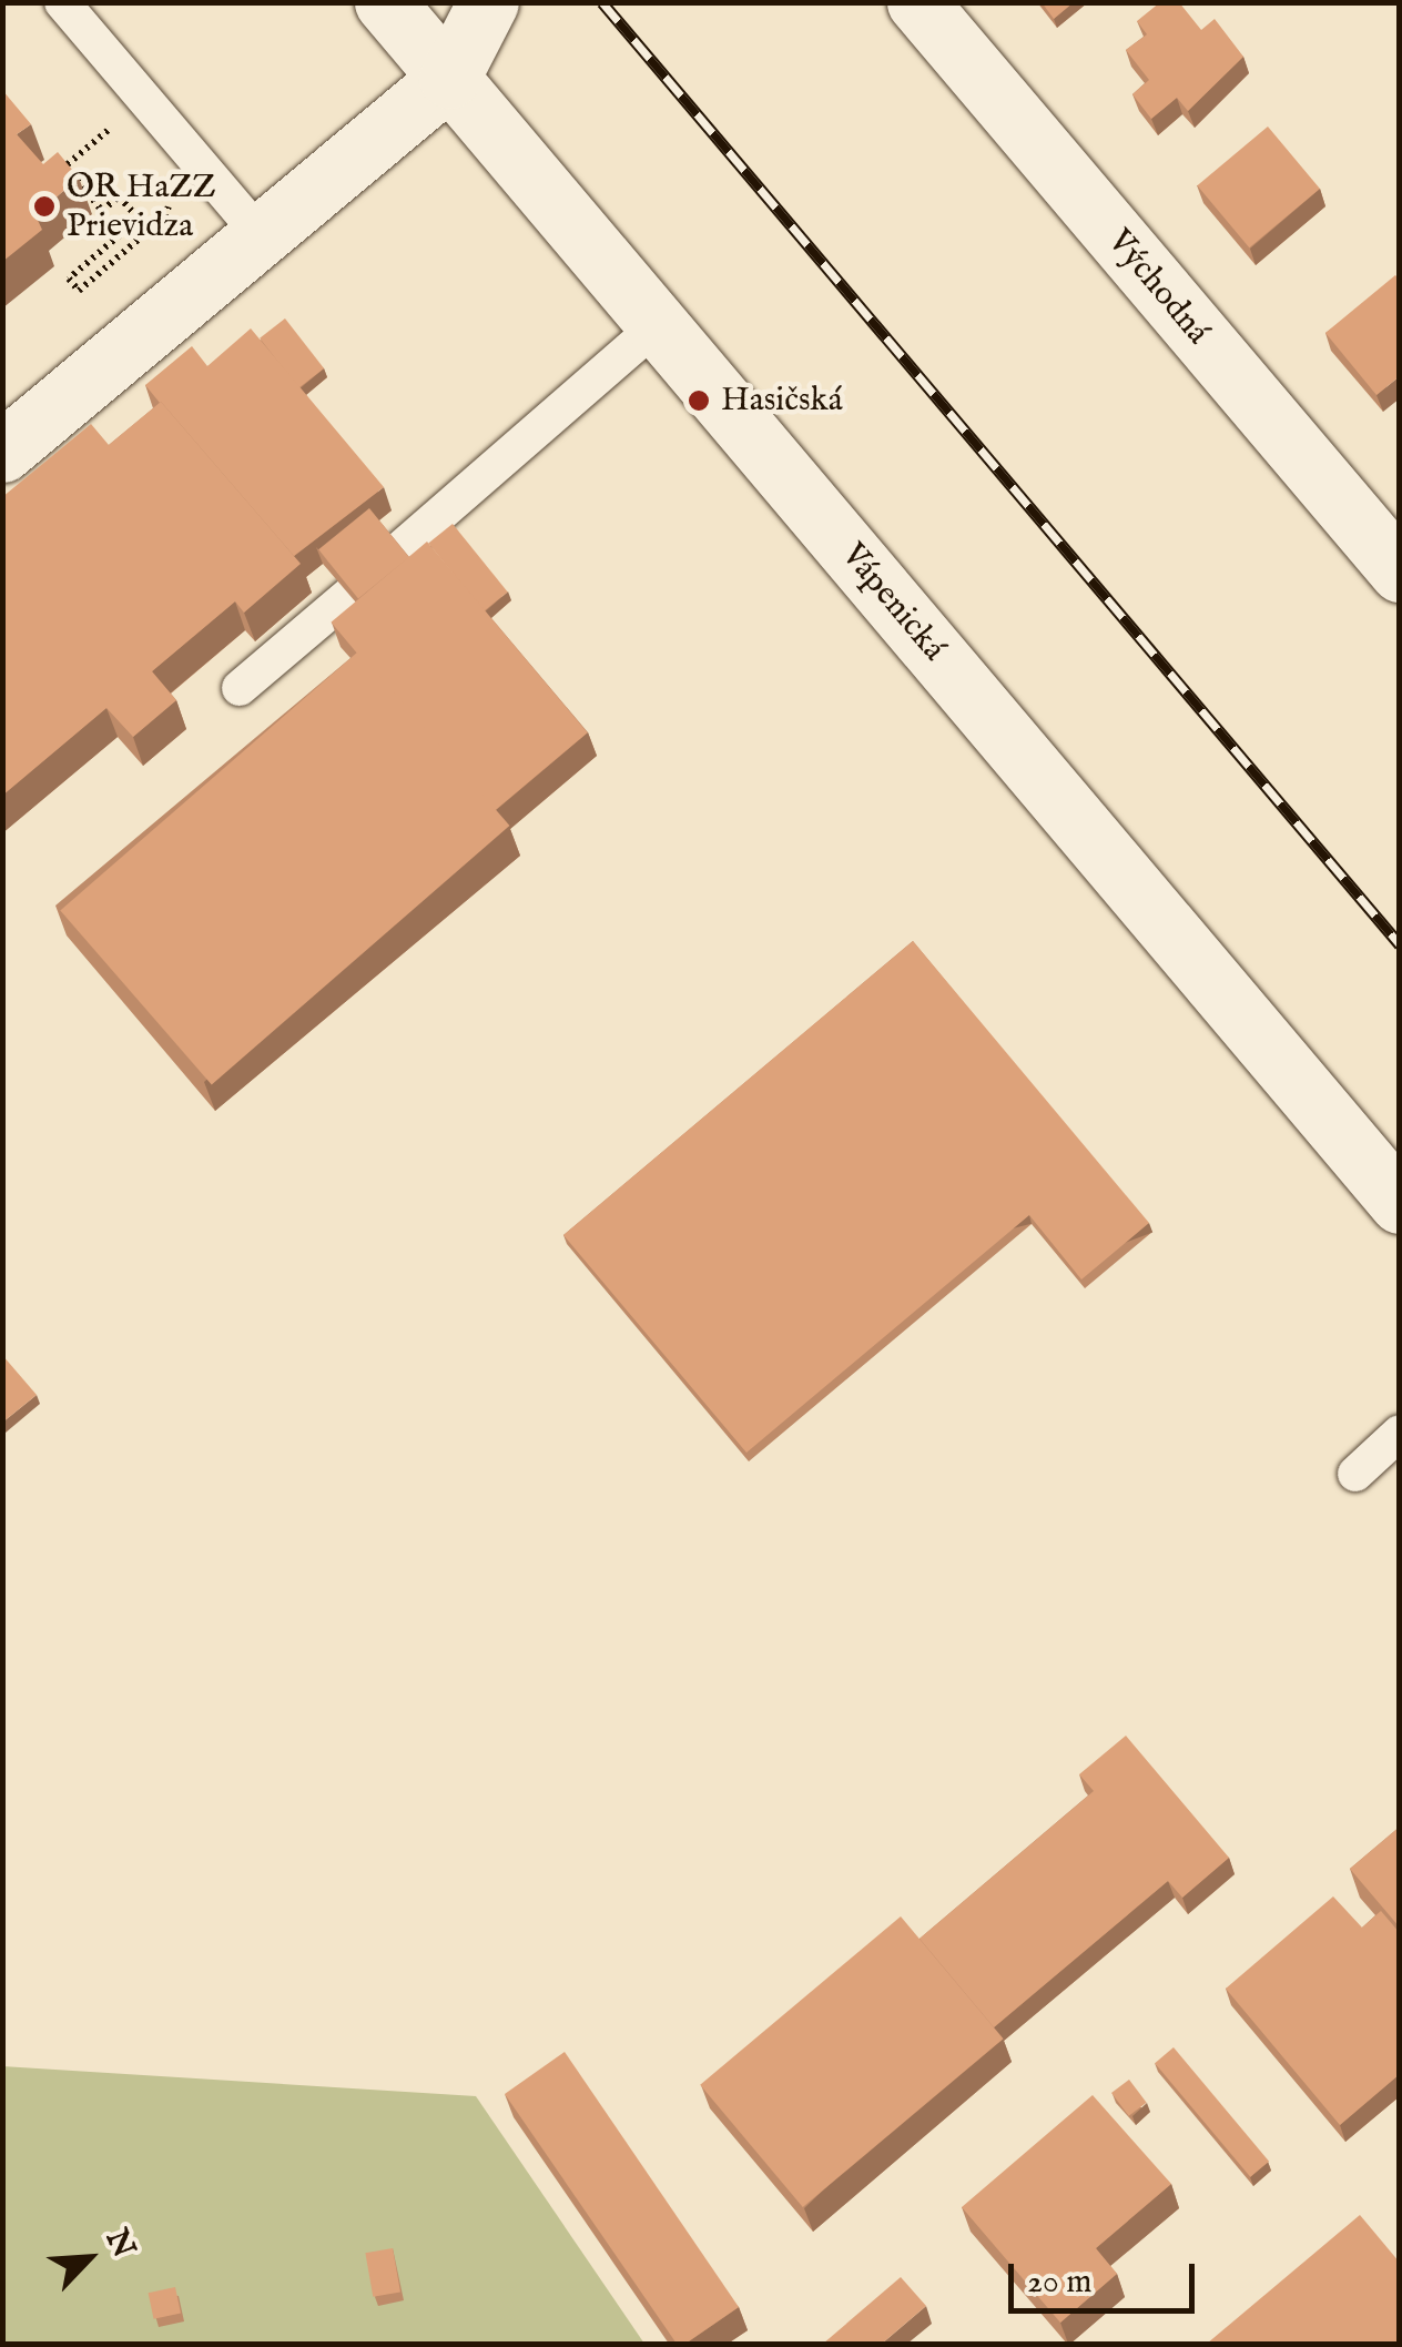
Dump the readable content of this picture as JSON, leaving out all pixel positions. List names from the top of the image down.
{
  "streets": {
    "street": ["Východná", "Vápenická"]
  },
  "places": ["OR HaZZ Prievidza", "Hasičská"],
  "scale_bar": "20 m",
  "north": "top right"
}
